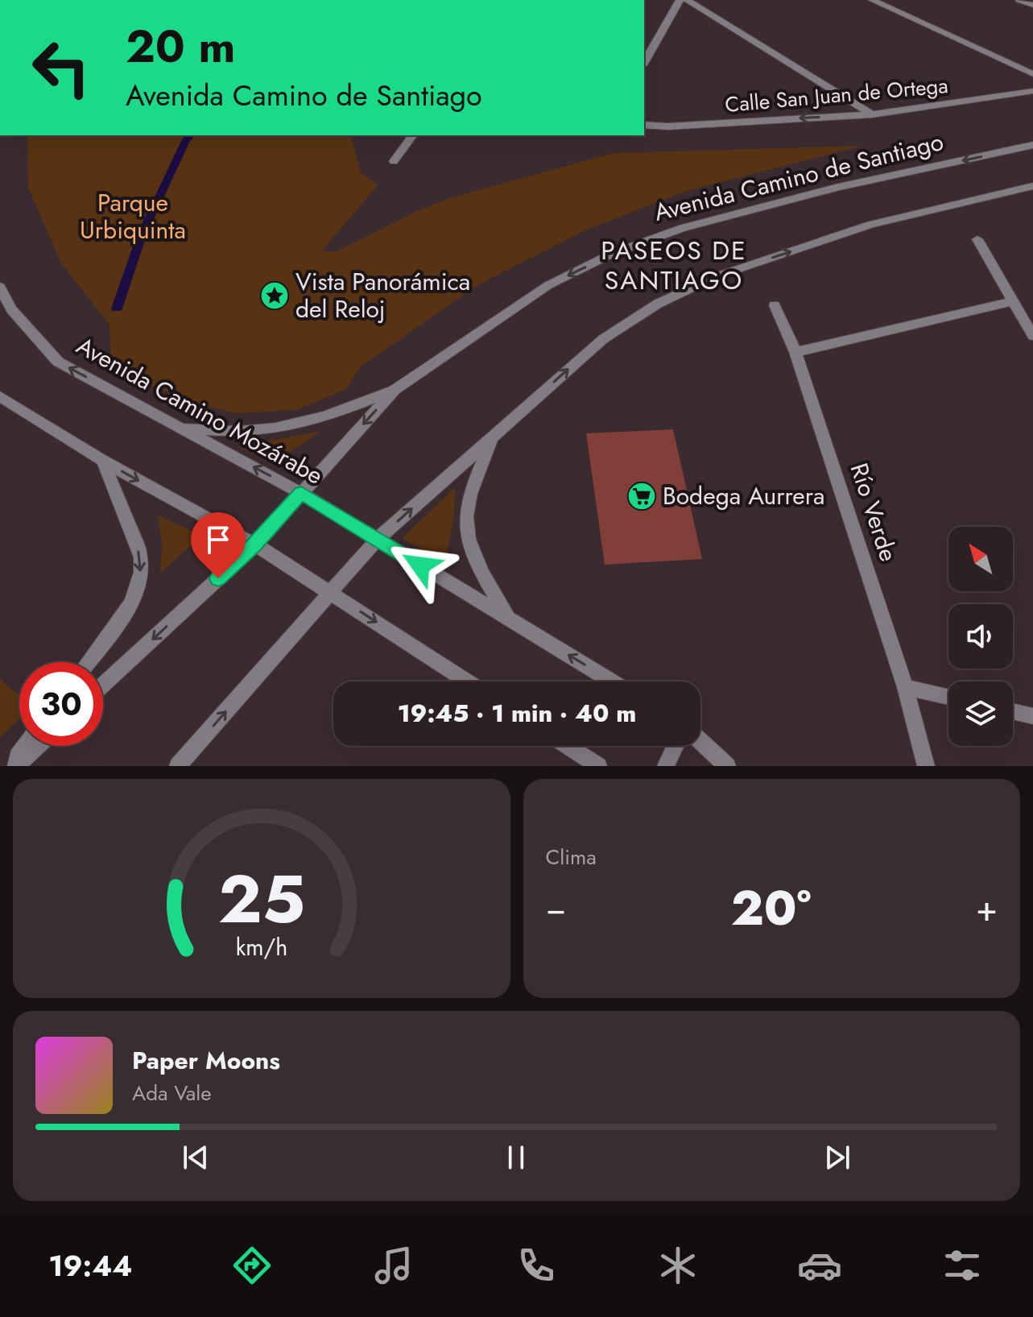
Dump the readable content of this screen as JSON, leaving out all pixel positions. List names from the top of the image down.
{
  "streets": {
    "street": [
      "Calle San Juan de Ortega",
      "Avenida Camino de Santiago",
      "Avenida Camino Mozárabe",
      "Río Verde"
    ]
  },
  "crossings": [
    ["Avenida Camino de Santiago", "Avenida Camino Mozárabe"]
  ],
  "one_way": ["Calle San Juan de Ortega"],
  "districts": ["PASEOS DE SANTIAGO"],
  "parks": ["Parque Urbiquinta"],
  "places": {
    "place": ["Vista Panorámica del Reloj"],
    "supermarket": ["Bodega Aurrera"]
  },
  "north": "top left",
  "page": {
    "turn": ["20 m", "Avenida Camino de Santiago"],
    "limit": "30",
    "trip": "19:45 · 1 min · 40 m",
    "tile": "Clima",
    "heat": ["−", "20°", "+"],
    "song": ["Paper Moons", "Ada Vale"],
    "tabs": "19:44",
    "gauge": ["25", "km/h"]
  }
}
